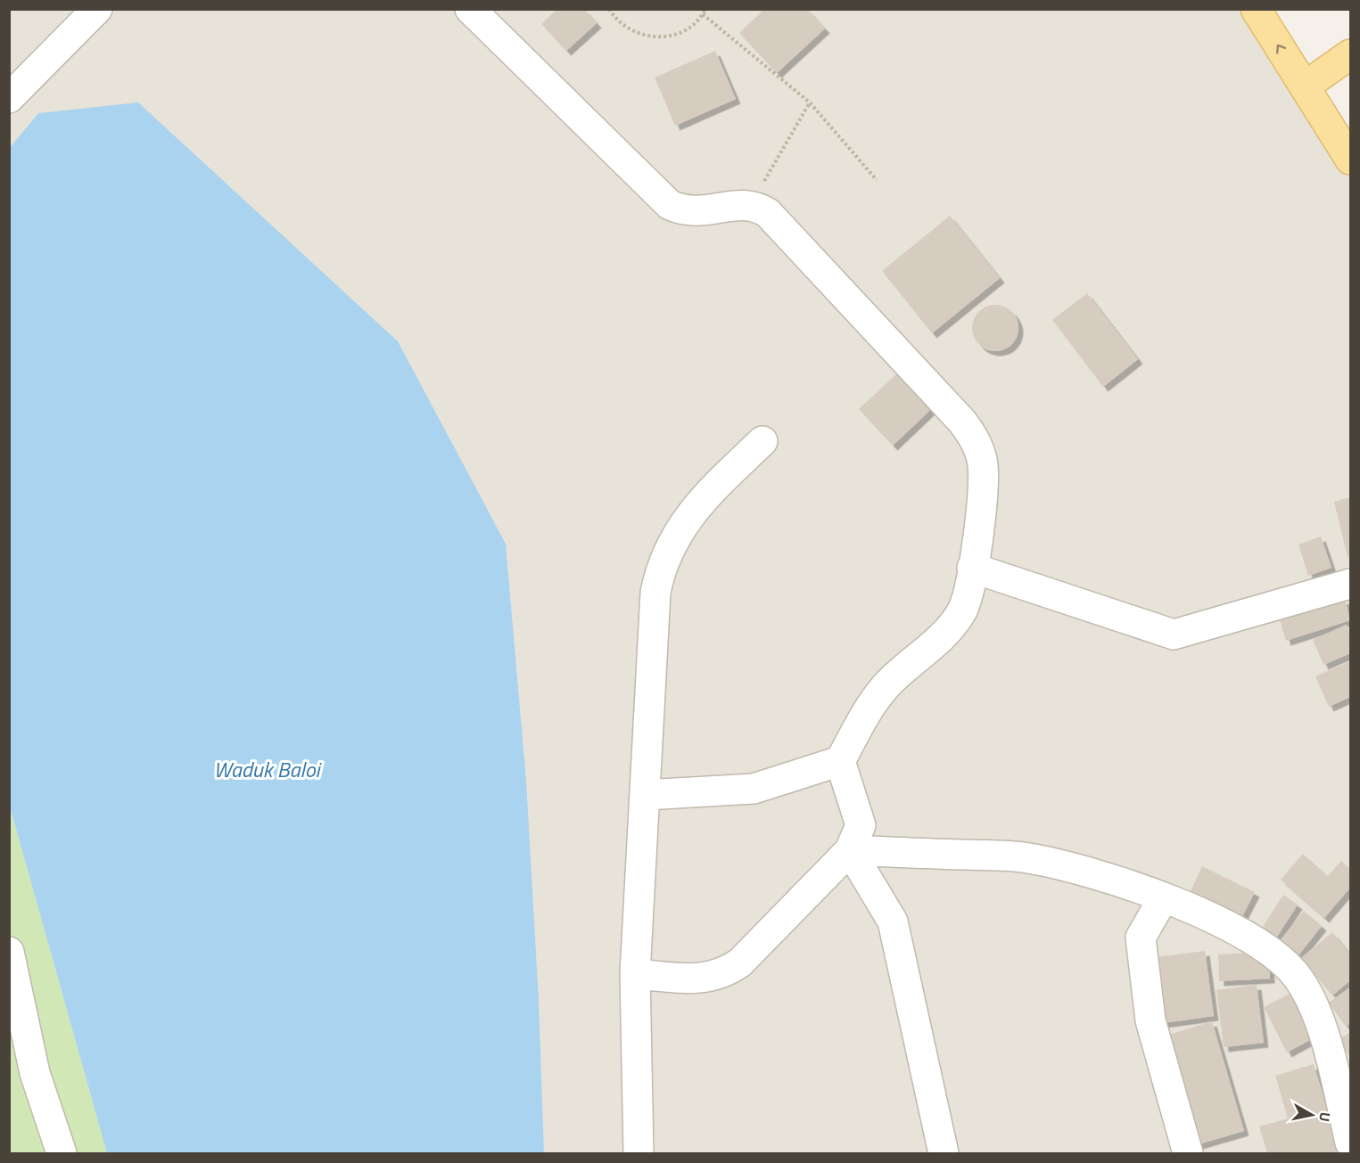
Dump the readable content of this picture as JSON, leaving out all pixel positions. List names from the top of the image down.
{
  "water": ["Waduk Baloi"],
  "north": "right"
}
